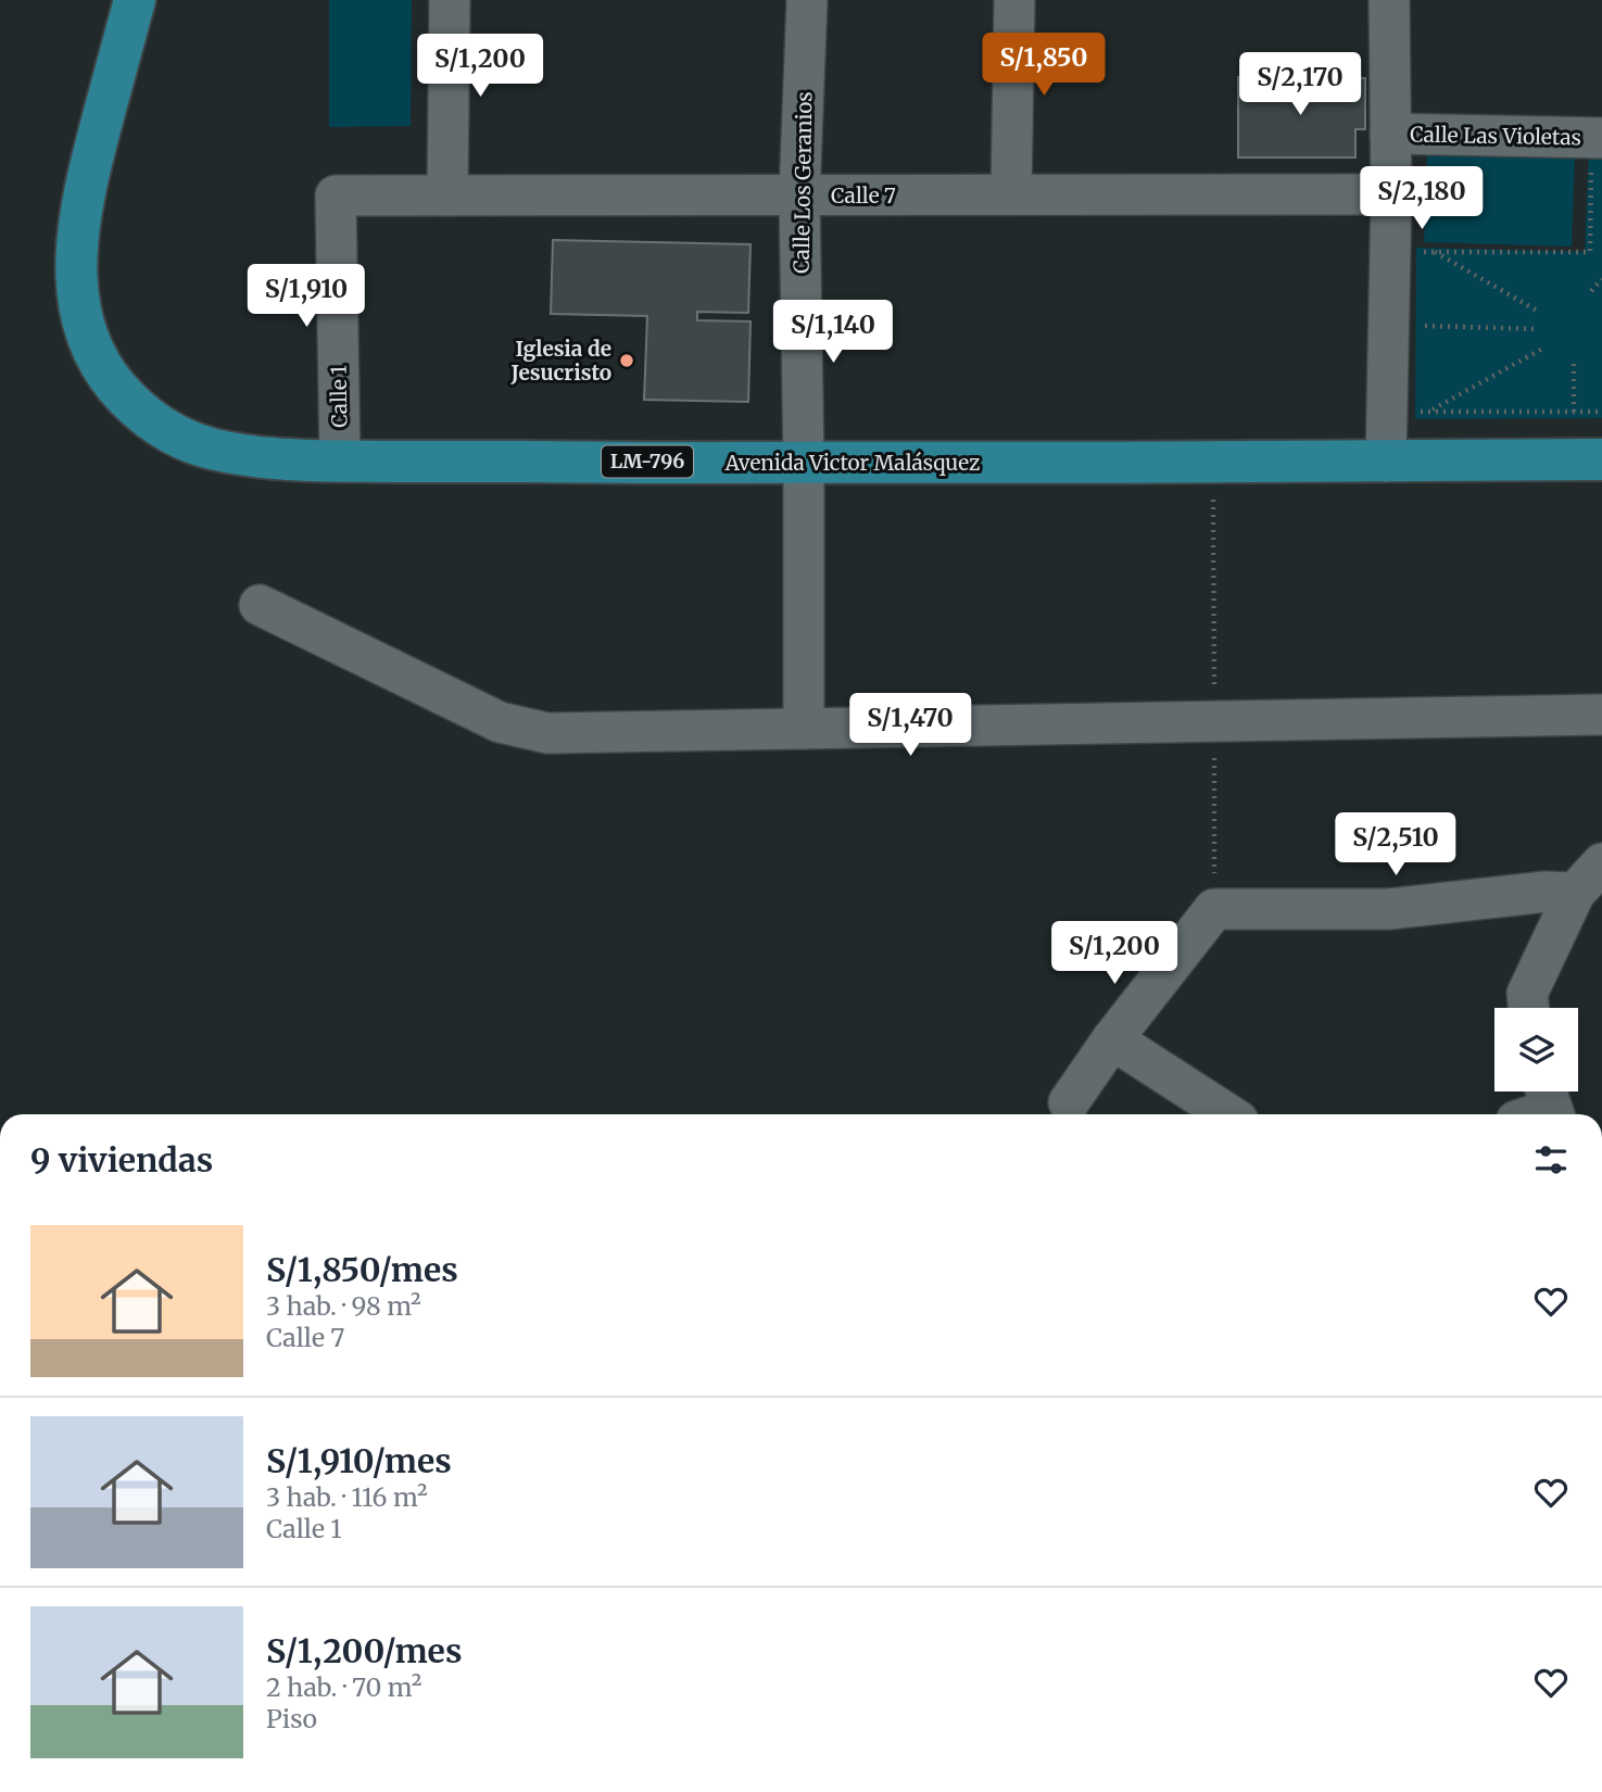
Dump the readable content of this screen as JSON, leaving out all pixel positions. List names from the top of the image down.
{
  "streets": {
    "main road": ["LM-796", "Avenida Victor Malásquez"],
    "street": [
      "Calle Las Violetas",
      "Calle Los Geranios",
      "Calle 7",
      "Calle 1"
    ]
  },
  "crossings": [
    ["Calle Los Geranios", "Calle 7"],
    ["Calle Los Geranios", "Avenida Victor Malásquez"],
    ["Calle 7", "Calle 1"],
    ["Calle 1", "Avenida Victor Malásquez"]
  ],
  "places": ["Iglesia de Jesucristo"],
  "page": {
    "price": [
      "S/1,850",
      "S/1,200",
      "S/2,170",
      "S/2,180",
      "S/1,910",
      "S/1,140",
      "S/1,470",
      "S/2,510",
      "S/1,200"
    ],
    "heading": "9 viviendas",
    "list": [
      {
        "name": "S/1,850/mes",
        "note": "3 hab. · 98 m² · Calle 7"
      },
      {
        "name": "S/1,910/mes",
        "note": "3 hab. · 116 m² · Calle 1"
      },
      {
        "name": "S/1,200/mes",
        "note": "2 hab. · 70 m² · Piso"
      }
    ]
  }
}
